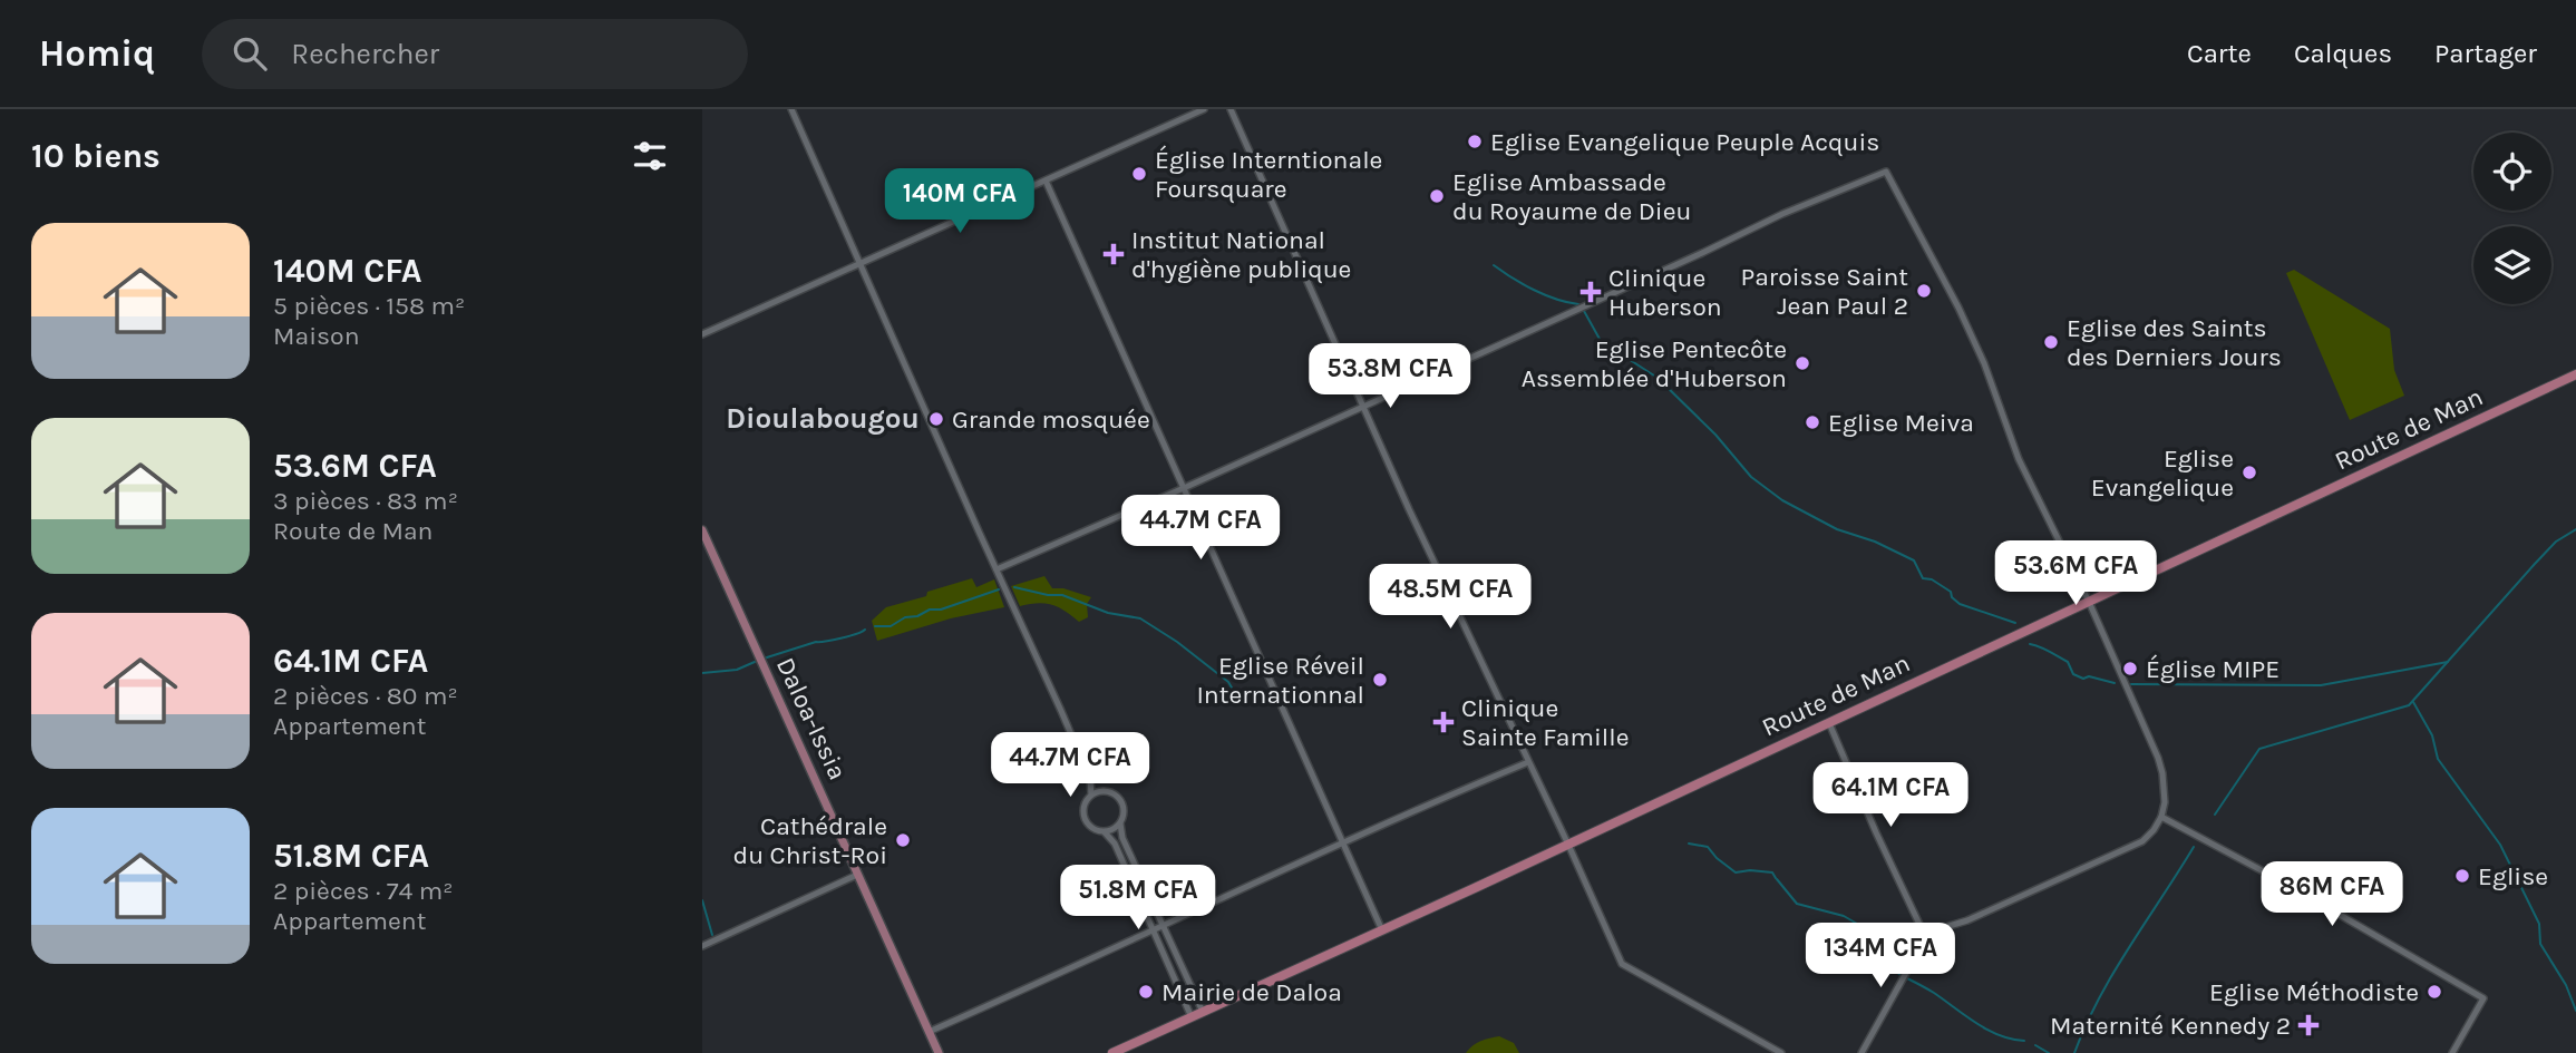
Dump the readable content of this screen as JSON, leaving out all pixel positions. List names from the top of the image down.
{
  "streets": {
    "highway": ["Route de Man"],
    "main road": ["Daloa-Issia"]
  },
  "districts": ["Dioulabougou"],
  "places": {
    "other": [
      "Eglise Evangelique Peuple Acquis",
      "Église Interntionale Foursquare",
      "Eglise Ambassade du Royaume de Dieu",
      "Paroisse Saint Jean Paul 2",
      "Eglise des Saints des Derniers Jours",
      "Eglise Pentecôte Assemblée d'Huberson",
      "Grande mosquée",
      "Eglise Meiva",
      "Eglise Evangelique",
      "Église MIPE",
      "Eglise Réveil Internationnal",
      "Cathédrale du Christ-Roi",
      "Eglise",
      "Mairie de Daloa",
      "Eglise Méthodiste"
    ],
    "health": [
      "Institut National d'hygiène publique",
      "Clinique Huberson",
      "Clinique Sainte Famille",
      "Maternité Kennedy 2"
    ]
  },
  "page": {
    "header": "Homiq",
    "search": "Rechercher",
    "nav": ["Carte", "Calques", "Partager"],
    "heading": "10 biens",
    "price": [
      "140M CFA",
      "53.8M CFA",
      "44.7M CFA",
      "53.6M CFA",
      "48.5M CFA",
      "44.7M CFA",
      "64.1M CFA",
      "86M CFA",
      "51.8M CFA",
      "134M CFA"
    ],
    "list": [
      {
        "name": "140M CFA",
        "note": "5 pièces · 158 m² · Maison"
      },
      {
        "name": "53.6M CFA",
        "note": "3 pièces · 83 m² · Route de Man"
      },
      {
        "name": "64.1M CFA",
        "note": "2 pièces · 80 m² · Appartement"
      },
      {
        "name": "51.8M CFA",
        "note": "2 pièces · 74 m² · Appartement"
      }
    ]
  }
}
